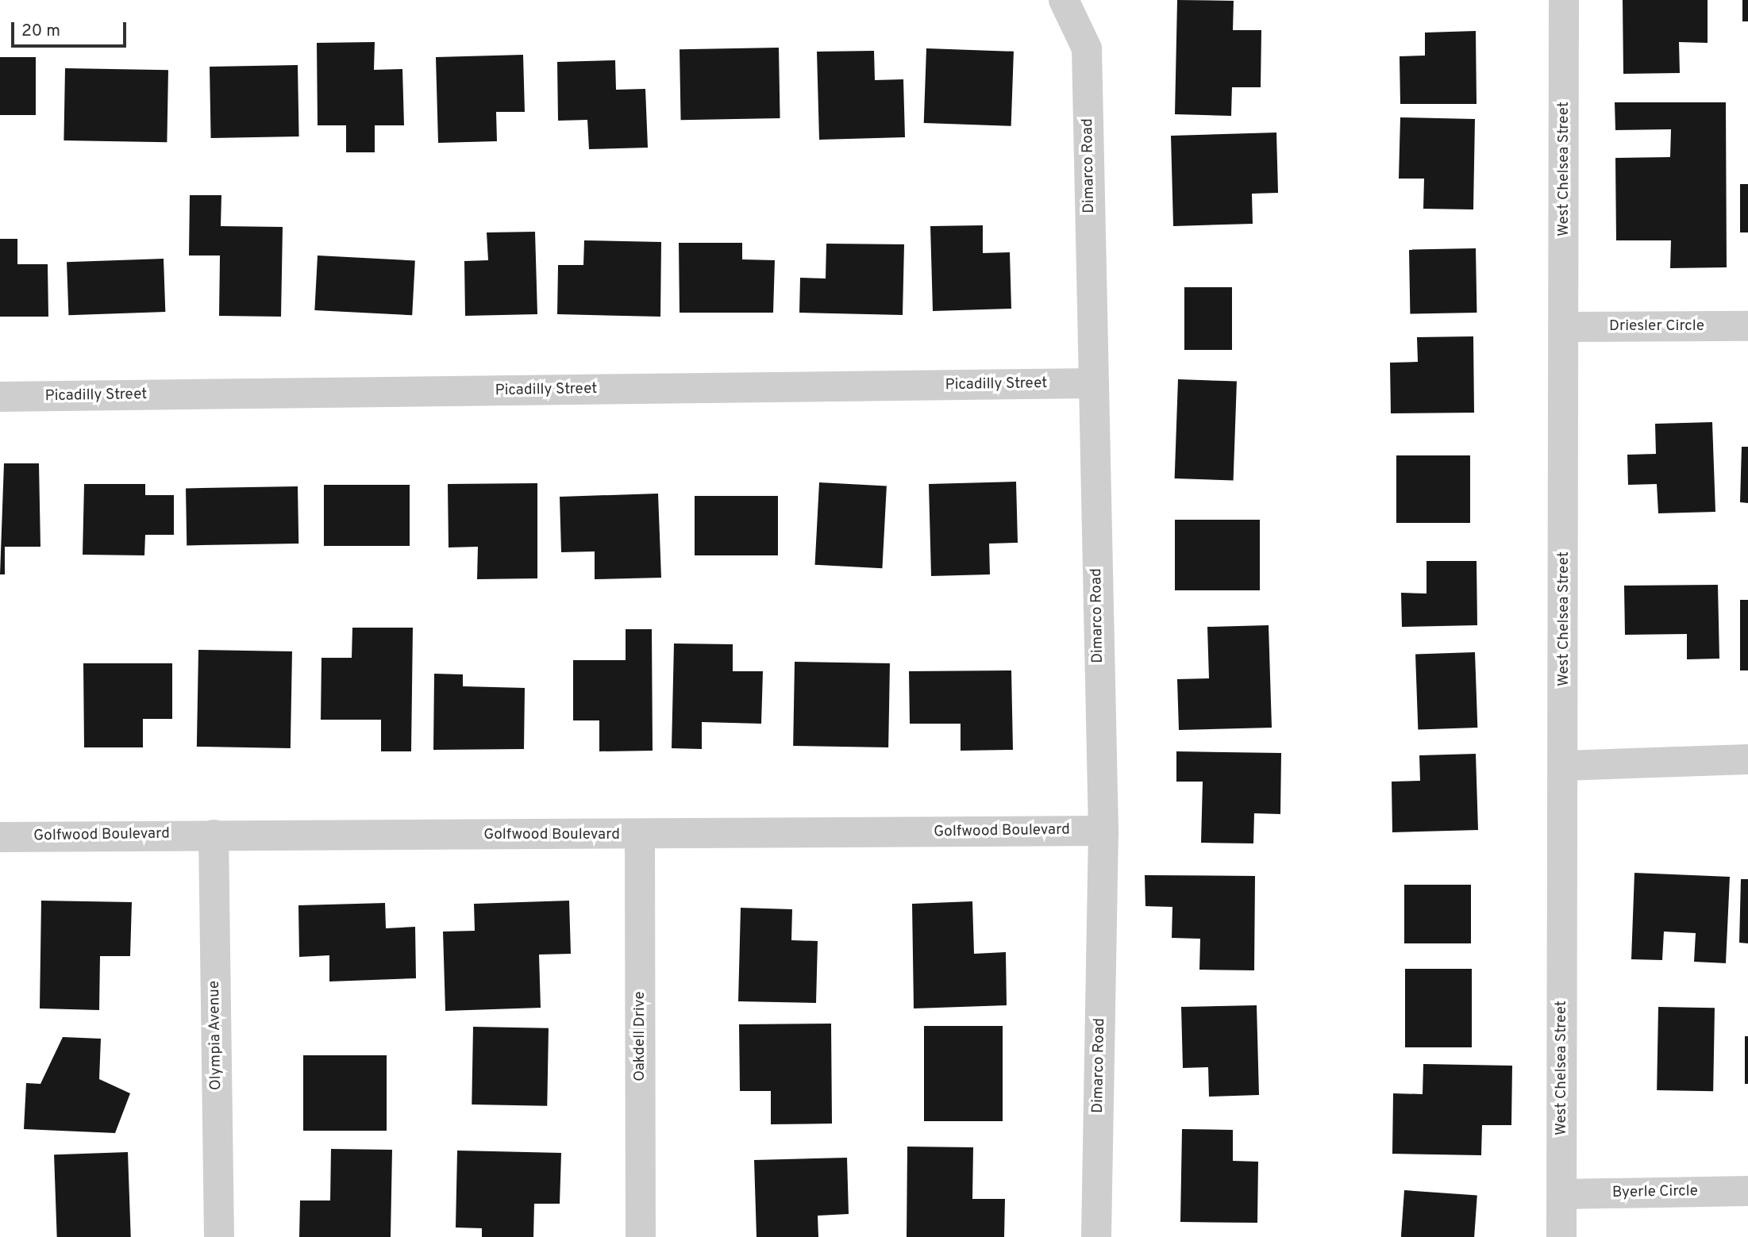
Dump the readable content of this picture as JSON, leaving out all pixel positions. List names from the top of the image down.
{
  "streets": {
    "street": [
      "Dimarco Road",
      "West Chelsea Street",
      "Driesler Circle",
      "Picadilly Street",
      "Golfwood Boulevard",
      "Olympia Avenue",
      "Oakdell Drive",
      "Byerle Circle"
    ]
  },
  "crossings": [
    ["Dimarco Road", "Picadilly Street"],
    ["Dimarco Road", "Golfwood Boulevard"],
    ["West Chelsea Street", "Driesler Circle"],
    ["West Chelsea Street", "Byerle Circle"],
    ["Golfwood Boulevard", "Olympia Avenue"],
    ["Golfwood Boulevard", "Oakdell Drive"]
  ],
  "scale_bar": "20 m"
}
